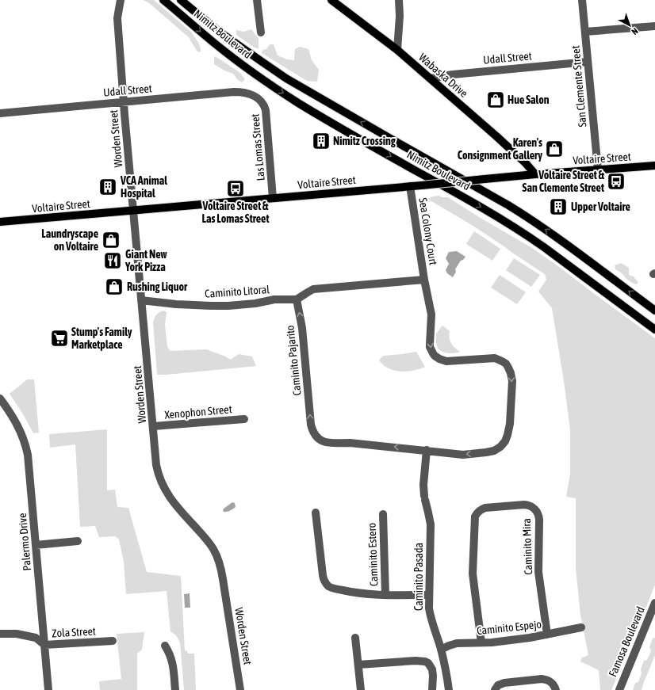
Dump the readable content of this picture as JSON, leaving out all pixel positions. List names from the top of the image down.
{
  "streets": {
    "main road": ["Nimitz Boulevard", "Wabaska Drive", "Voltaire Street"],
    "street": [
      "Udall Street",
      "San Clemente Street",
      "Worden Street",
      "Las Lomas Street",
      "Sea Colony Court",
      "Caminito Litoral",
      "Caminito Pajarito",
      "Xenophon Street",
      "Palermo Drive",
      "Caminito Mira",
      "Caminito Estero",
      "Caminito Pasada",
      "Caminito Espejo",
      "Zola Street",
      "Famosa Boulevard"
    ]
  },
  "crossings": [
    ["Udall Street", "Wabaska Drive"],
    ["Udall Street", "San Clemente Street"],
    ["Udall Street", "Worden Street"],
    ["Udall Street", "Las Lomas Street"],
    ["Wabaska Drive", "Voltaire Street"],
    ["San Clemente Street", "Voltaire Street"],
    ["Worden Street", "Voltaire Street"],
    ["Worden Street", "Caminito Litoral"],
    ["Worden Street", "Xenophon Street"],
    ["Las Lomas Street", "Voltaire Street"],
    ["Voltaire Street", "Sea Colony Court"],
    ["Sea Colony Court", "Caminito Pajarito"],
    ["Caminito Litoral", "Caminito Pajarito"],
    ["Caminito Pajarito", "Caminito Pasada"],
    ["Palermo Drive", "Zola Street"],
    ["Caminito Mira", "Caminito Espejo"],
    ["Caminito Pasada", "Caminito Espejo"]
  ],
  "places": {
    "shop": [
      "Hue Salon",
      "Karen's Consignment Gallery",
      "Laundryscape on Voltaire",
      "Rushing Liquor"
    ],
    "building": ["Nimitz Crossing", "VCA Animal Hospital", "Upper Voltaire"],
    "bus stop": ["Voltaire Street & San Clemente Street", "Voltaire Street & Las Lomas Street"],
    "restaurant": ["Giant New York Pizza"],
    "supermarket": ["Stump's Family Marketplace"]
  },
  "north": "bottom right"
}
